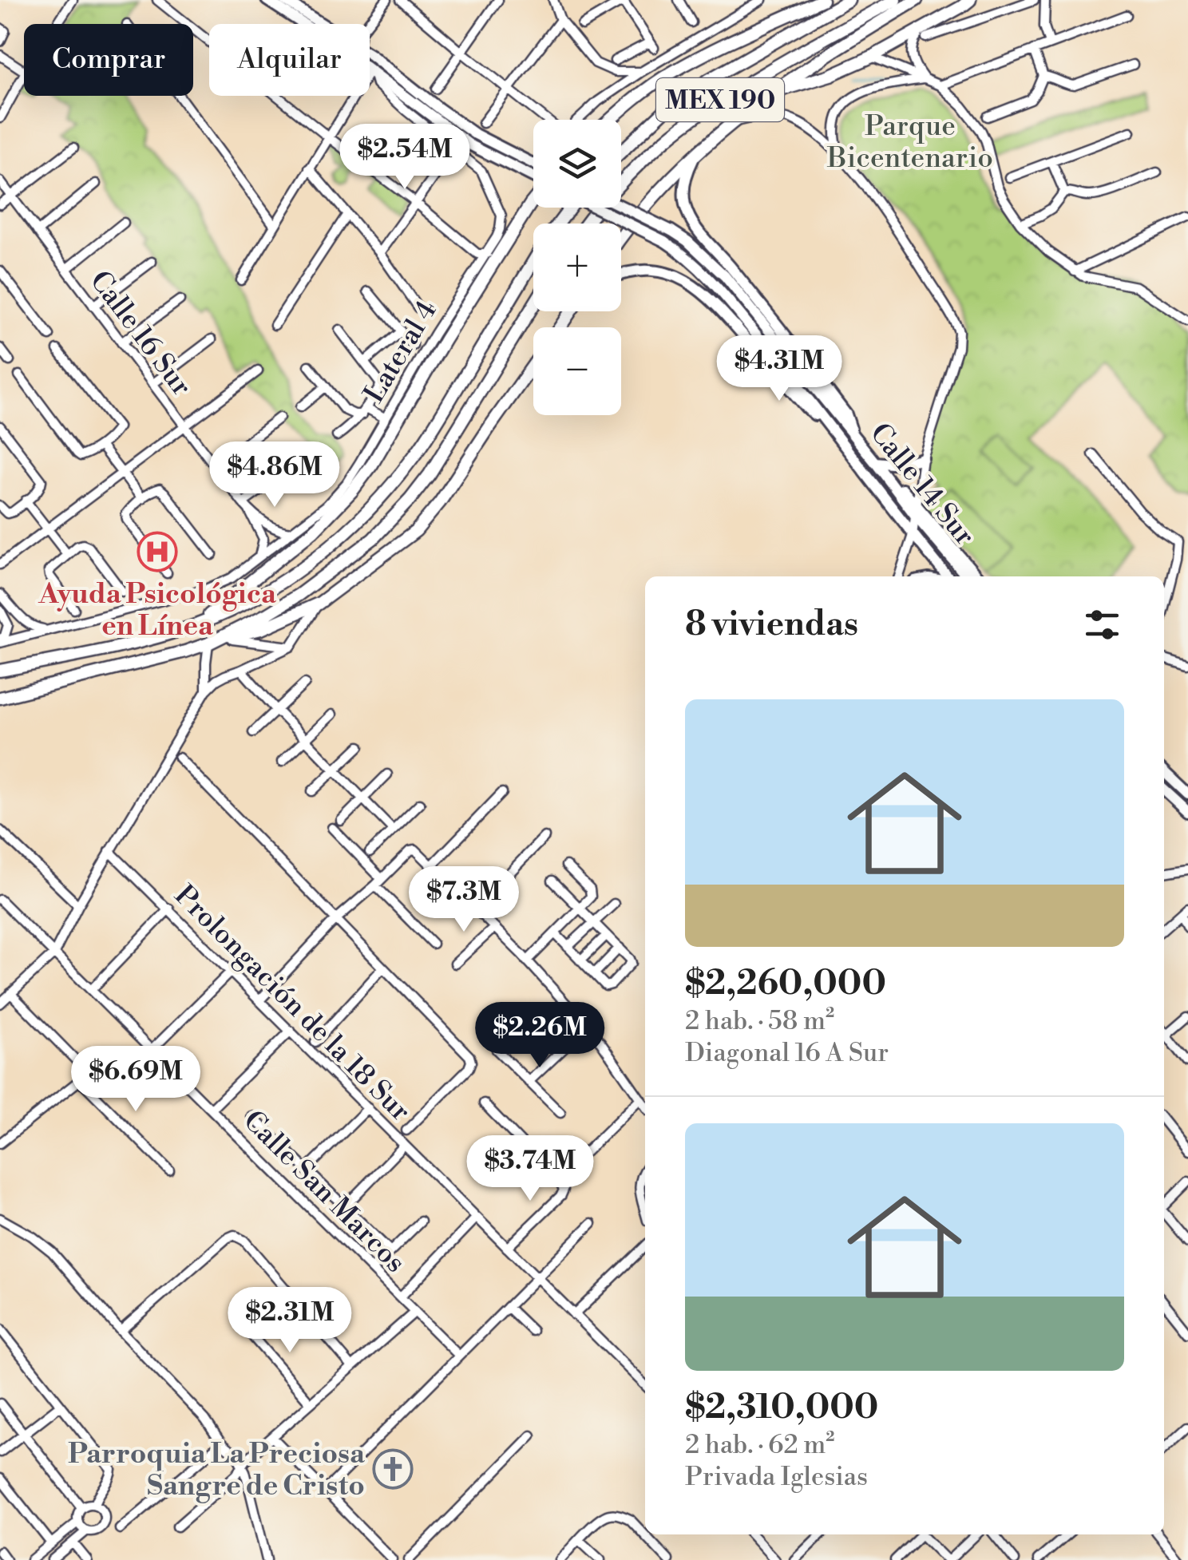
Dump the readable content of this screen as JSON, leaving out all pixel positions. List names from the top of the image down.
{
  "streets": {
    "highway": ["MEX 190"],
    "main road": ["Calle 14 Sur"],
    "street": [
      "Calle 16 Sur",
      "Lateral 4",
      "Prolongación de la 18 Sur",
      "Calle San Marcos"
    ]
  },
  "crossings": [
    ["Calle 16 Sur", "Lateral 4"]
  ],
  "parks": ["Parque Bicentenario"],
  "places": {
    "hospital": ["Ayuda Psicológica en Línea"],
    "church": ["Parroquia La Preciosa Sangre de Cristo"]
  },
  "page": {
    "chip": ["Comprar", "Alquilar"],
    "map_buttons": ["+", "−"],
    "price": [
      "$2.54M",
      "$4.31M",
      "$4.86M",
      "$7.3M",
      "$2.26M",
      "$6.69M",
      "$3.74M",
      "$2.31M"
    ],
    "heading": "8 viviendas",
    "list": [
      {
        "name": "$2,260,000",
        "note": "2 hab. · 58 m² · Diagonal 16 A Sur"
      },
      {
        "name": "$2,310,000",
        "note": "2 hab. · 62 m² · Privada Iglesias"
      }
    ]
  }
}
